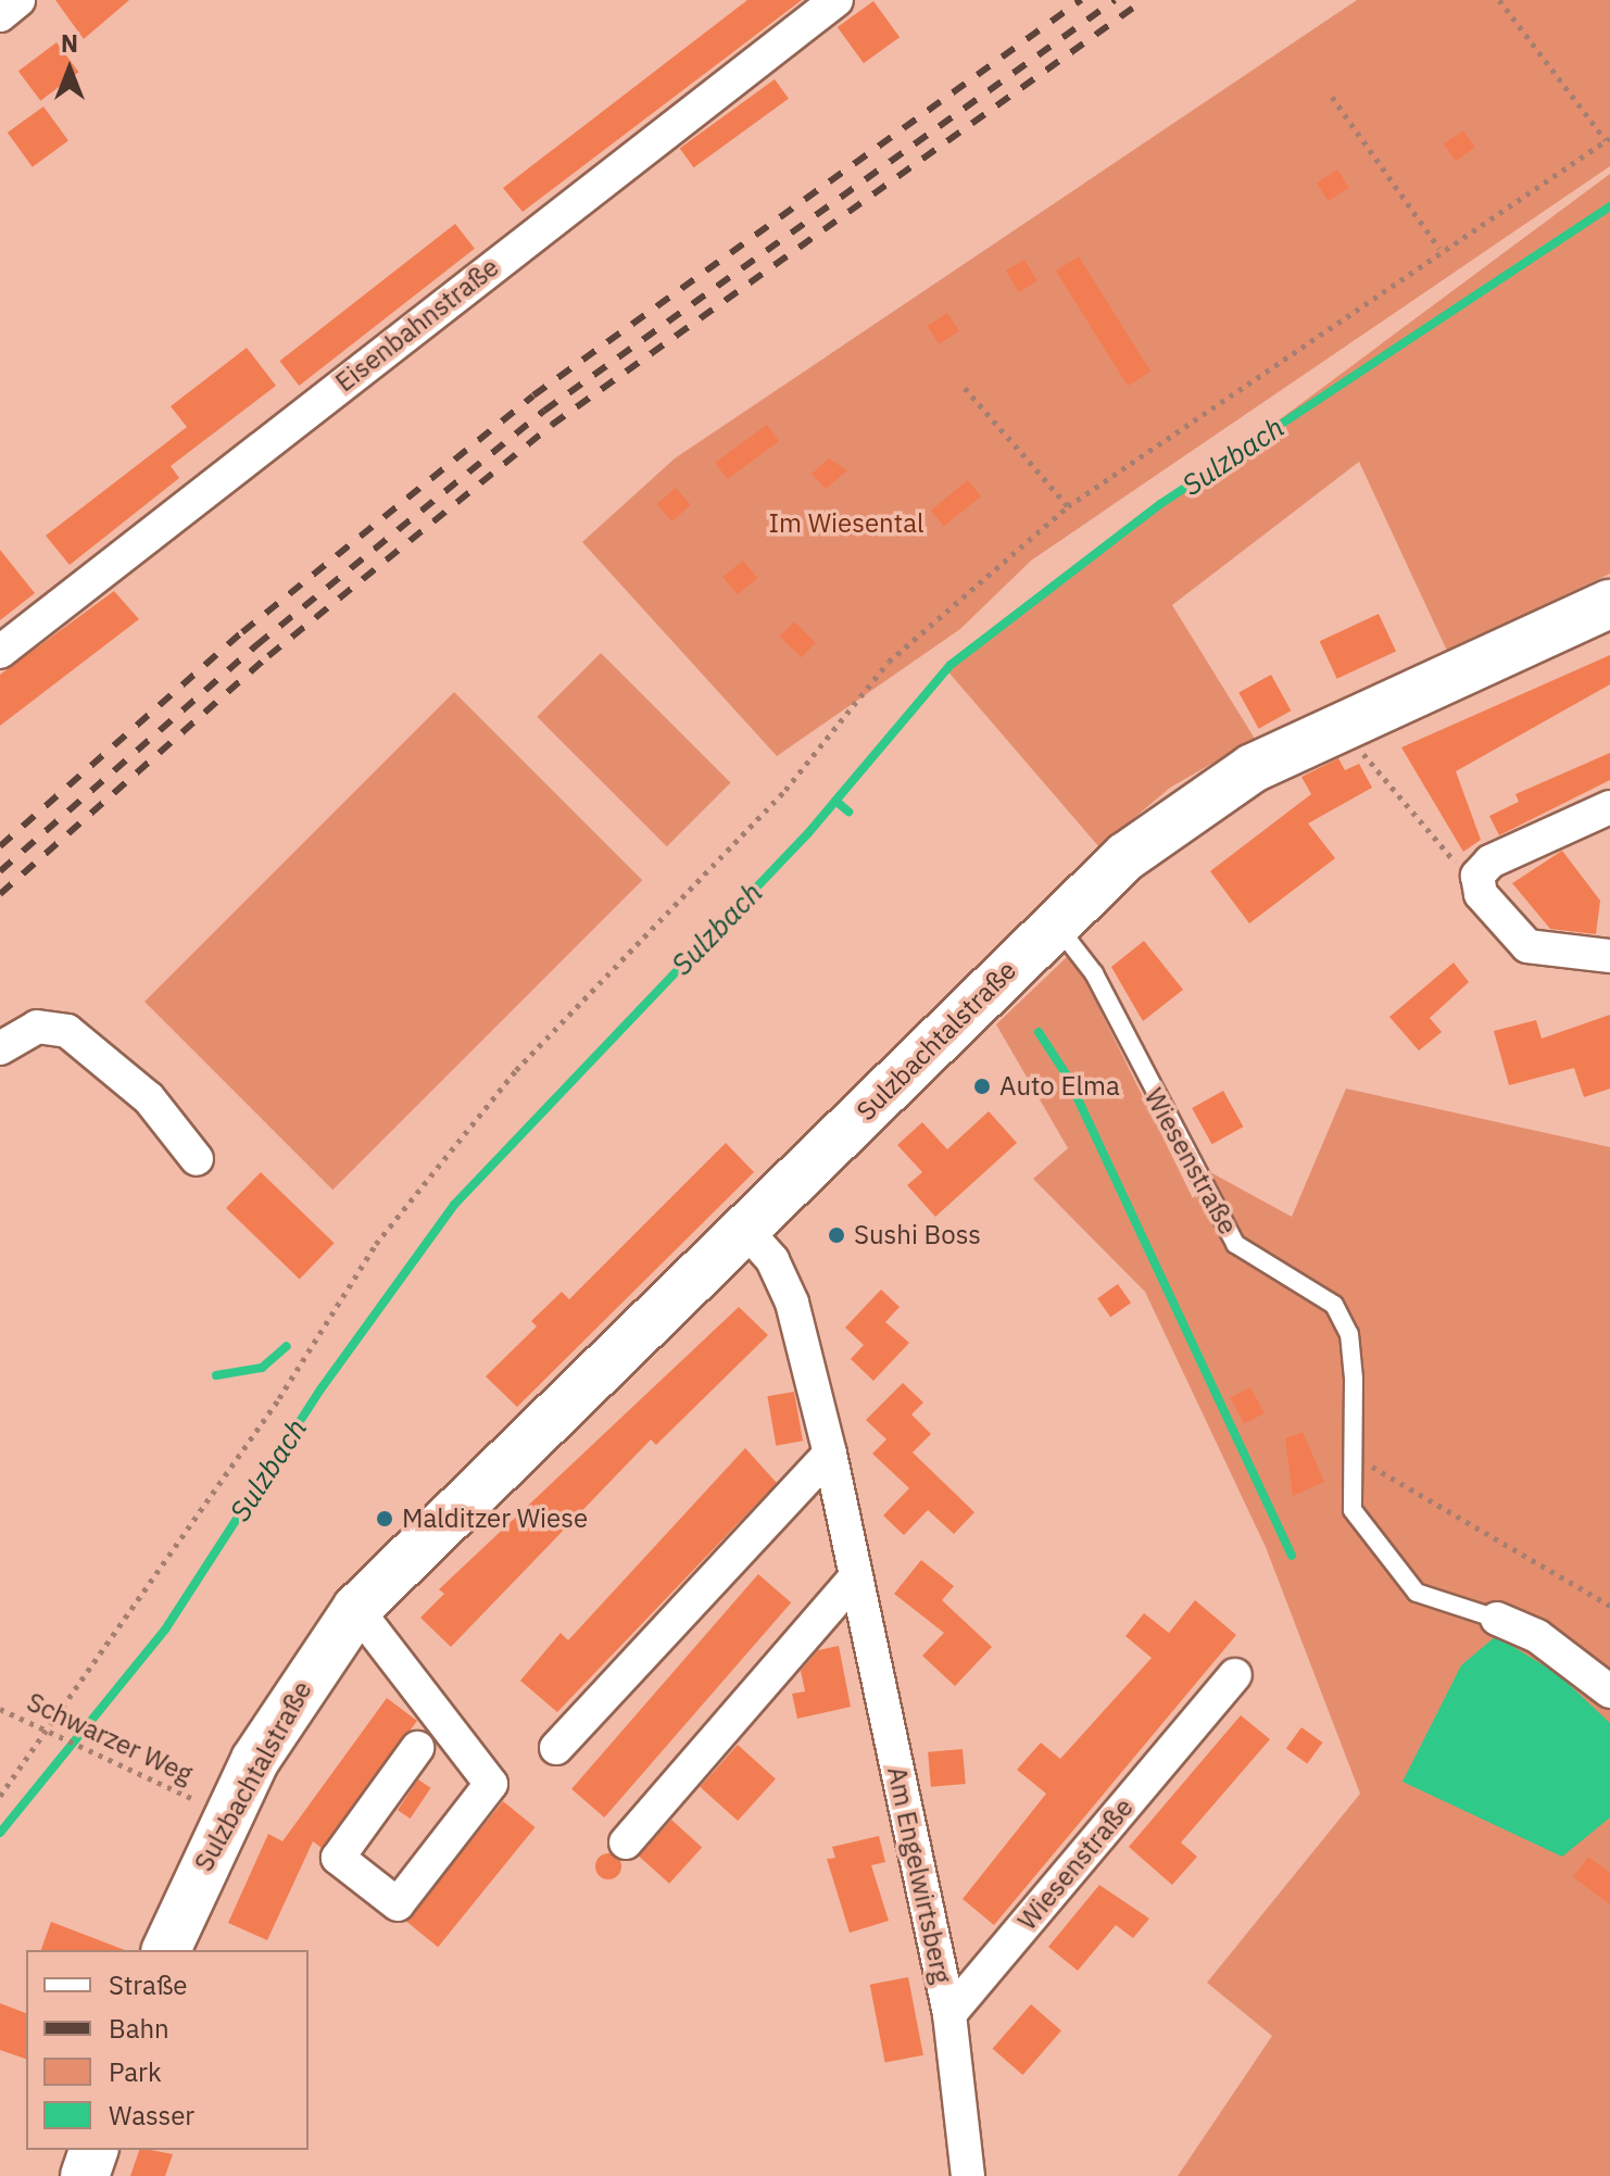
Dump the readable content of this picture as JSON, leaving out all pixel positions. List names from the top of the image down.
{
  "streets": {
    "main road": ["Sulzbachtalstraße"],
    "street": ["Eisenbahnstraße", "Wiesenstraße", "Am Engelwirtsberg"],
    "path": ["Schwarzer Weg"]
  },
  "crossings": [
    ["Sulzbachtalstraße", "Wiesenstraße"],
    ["Sulzbachtalstraße", "Am Engelwirtsberg"],
    ["Wiesenstraße", "Am Engelwirtsberg"]
  ],
  "water": ["Sulzbach"],
  "parks": ["Im Wiesental"],
  "places": ["Auto Elma", "Sushi Boss", "Malditzer Wiese"],
  "legend": [
    "Straße",
    "Bahn",
    "Park",
    "Wasser"
  ],
  "north": "top"
}
